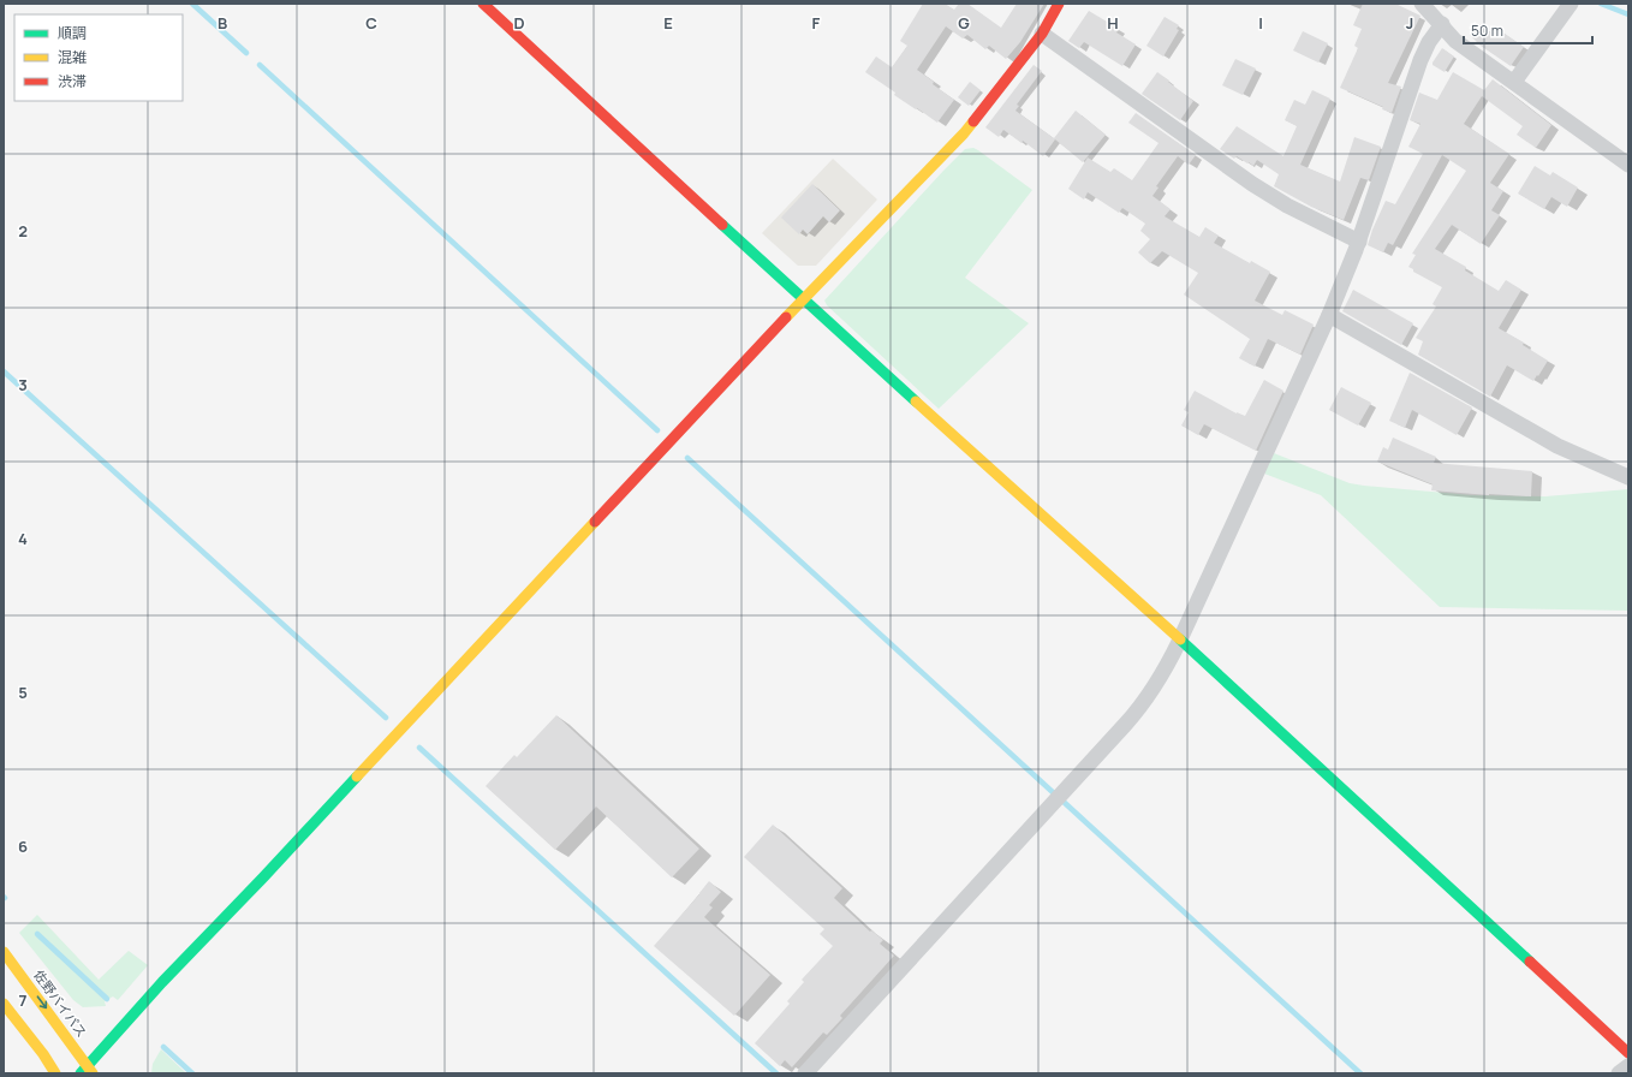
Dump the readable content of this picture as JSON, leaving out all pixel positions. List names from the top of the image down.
{
  "streets": {
    "main road": ["佐野バイパス"]
  },
  "legend": ["順調", "混雑", "渋滞"],
  "scale_bar": "50 m",
  "grid": {
    "columns": [
      "B",
      "C",
      "D",
      "E",
      "F",
      "G",
      "H",
      "I",
      "J"
    ],
    "rows": [
      "2",
      "3",
      "4",
      "5",
      "6",
      "7"
    ]
  }
}
